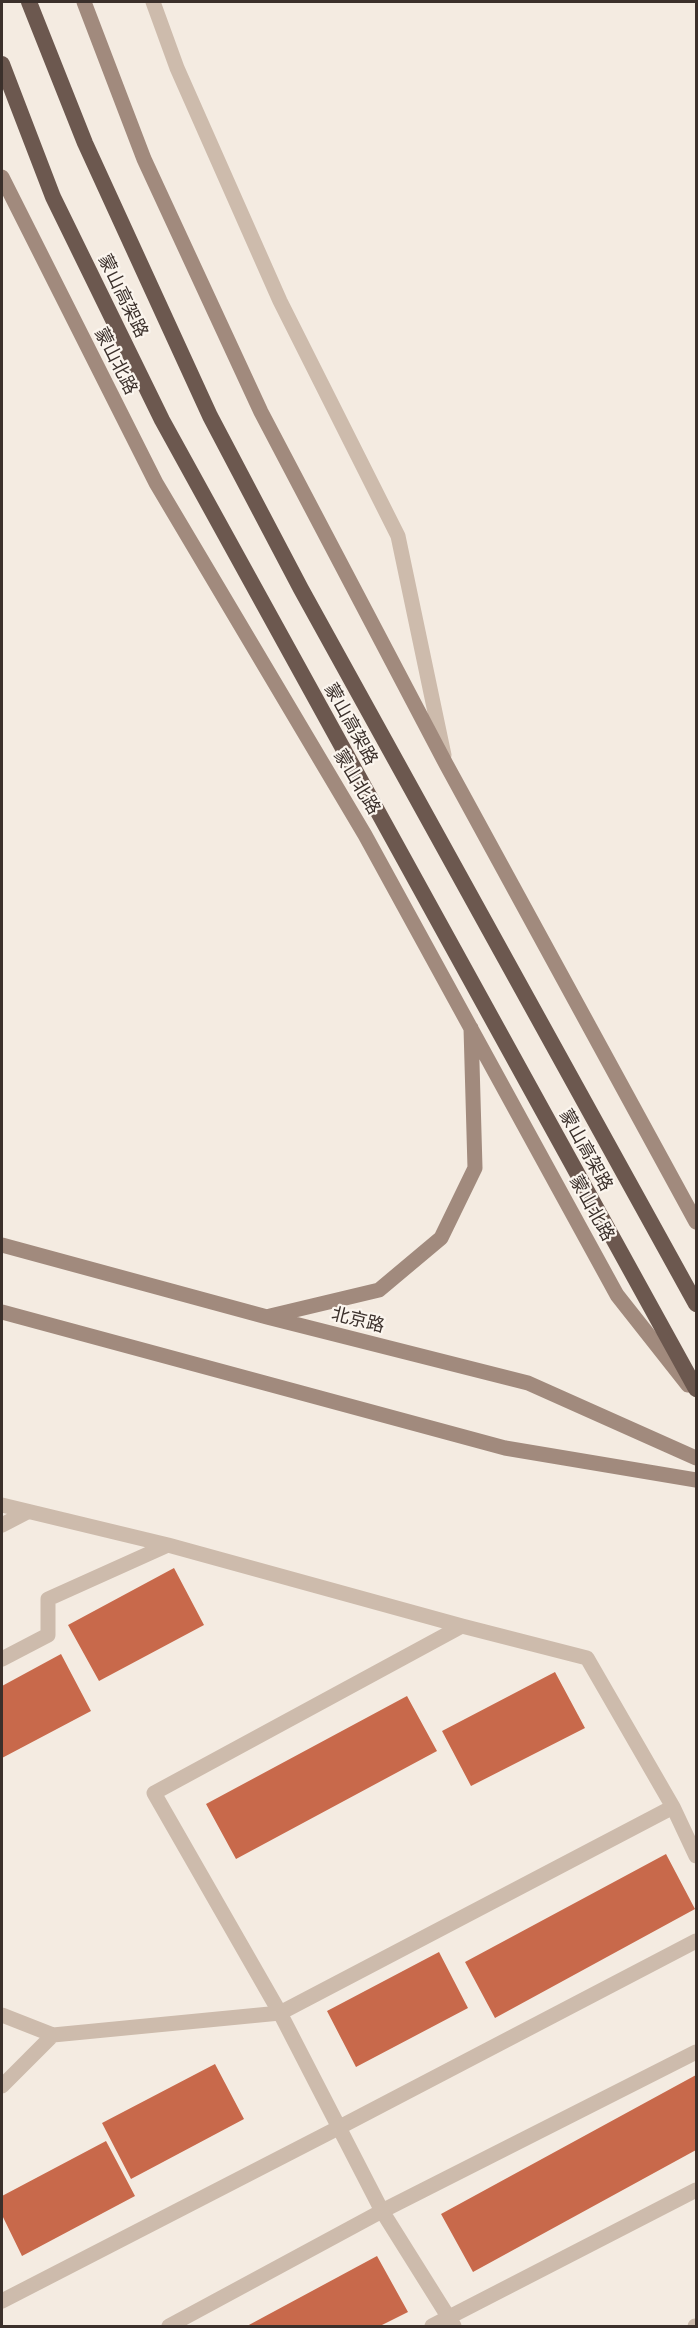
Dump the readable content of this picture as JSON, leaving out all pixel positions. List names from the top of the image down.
{
  "streets": {
    "highway": ["蒙山高架路"],
    "main road": ["蒙山北路", "北京路"]
  }
}
